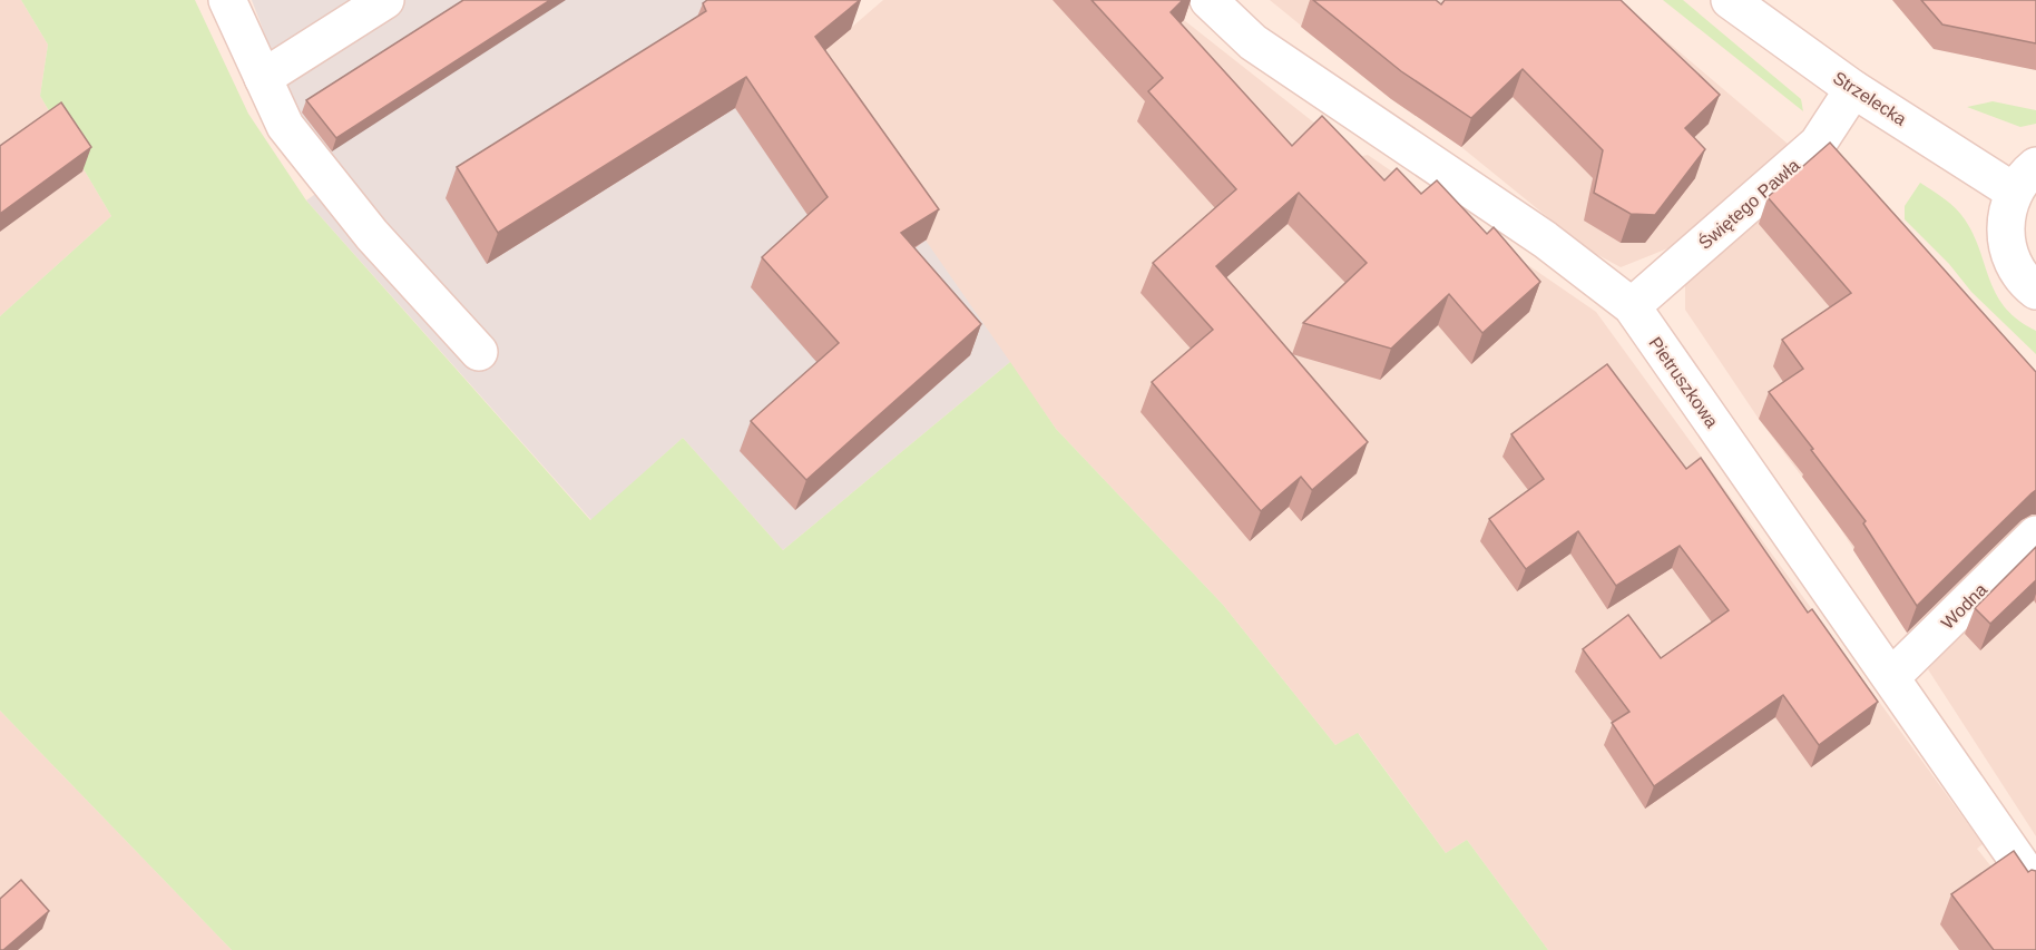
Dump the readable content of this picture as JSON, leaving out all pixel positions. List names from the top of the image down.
{
  "streets": {
    "street": [
      "Strzelecka",
      "Świętego Pawła",
      "Pietruszkowa",
      "Wodna"
    ]
  },
  "crossings": [
    ["Strzelecka", "Świętego Pawła"],
    ["Świętego Pawła", "Pietruszkowa"],
    ["Pietruszkowa", "Wodna"]
  ]
}
